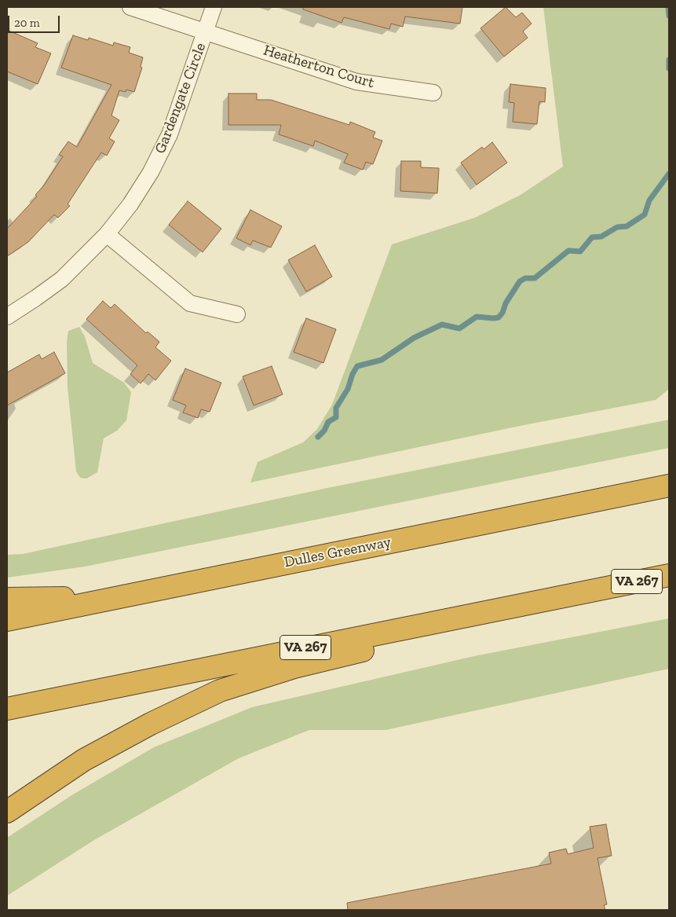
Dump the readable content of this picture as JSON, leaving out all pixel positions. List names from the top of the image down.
{
  "streets": {
    "highway": ["Dulles Greenway", "VA 267"],
    "street": ["Heatherton Court", "Gardengate Circle"]
  },
  "crossings": [
    ["Heatherton Court", "Gardengate Circle"]
  ],
  "scale_bar": "20 m"
}
